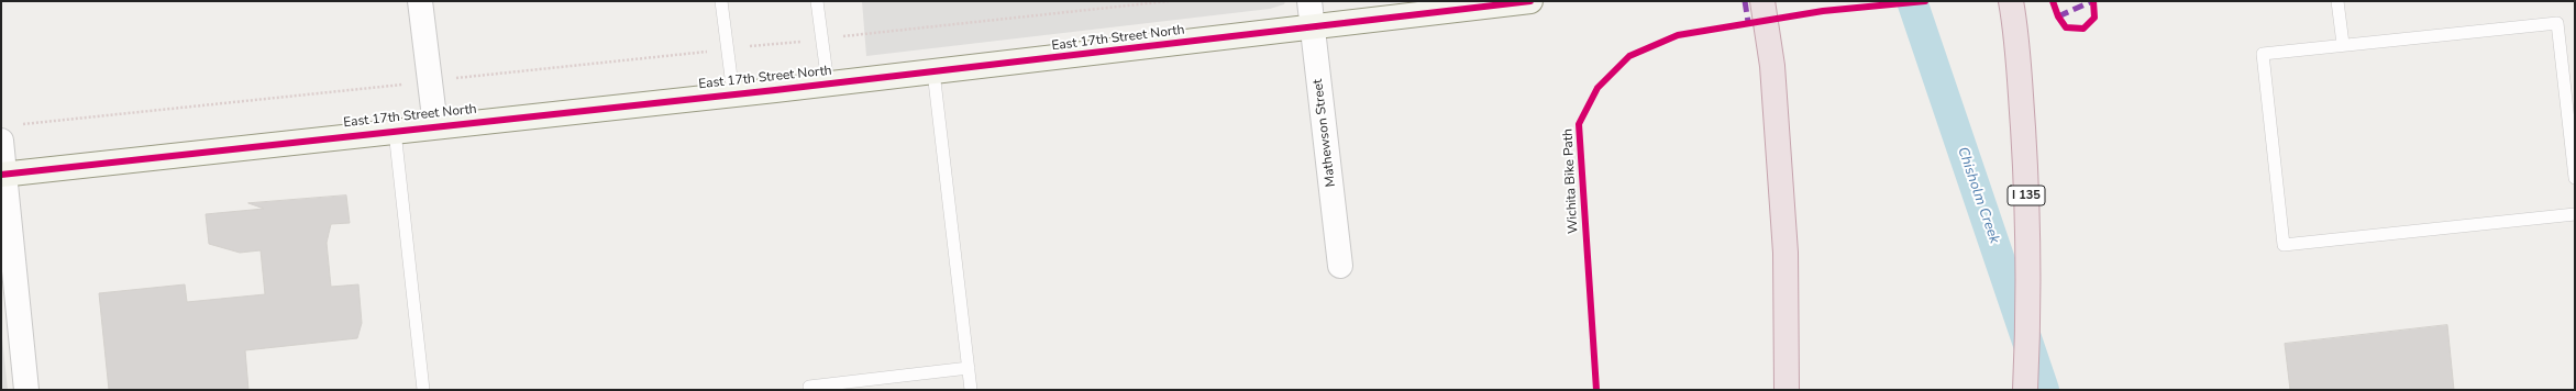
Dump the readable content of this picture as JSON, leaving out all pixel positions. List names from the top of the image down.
{
  "streets": {
    "highway": ["I 135"],
    "street": ["East 17th Street North", "Mathewson Street"],
    "cycle path": ["Wichita Bike Path"]
  },
  "crossings": [
    ["East 17th Street North", "Mathewson Street"]
  ],
  "water": ["Chisholm Creek"]
}
